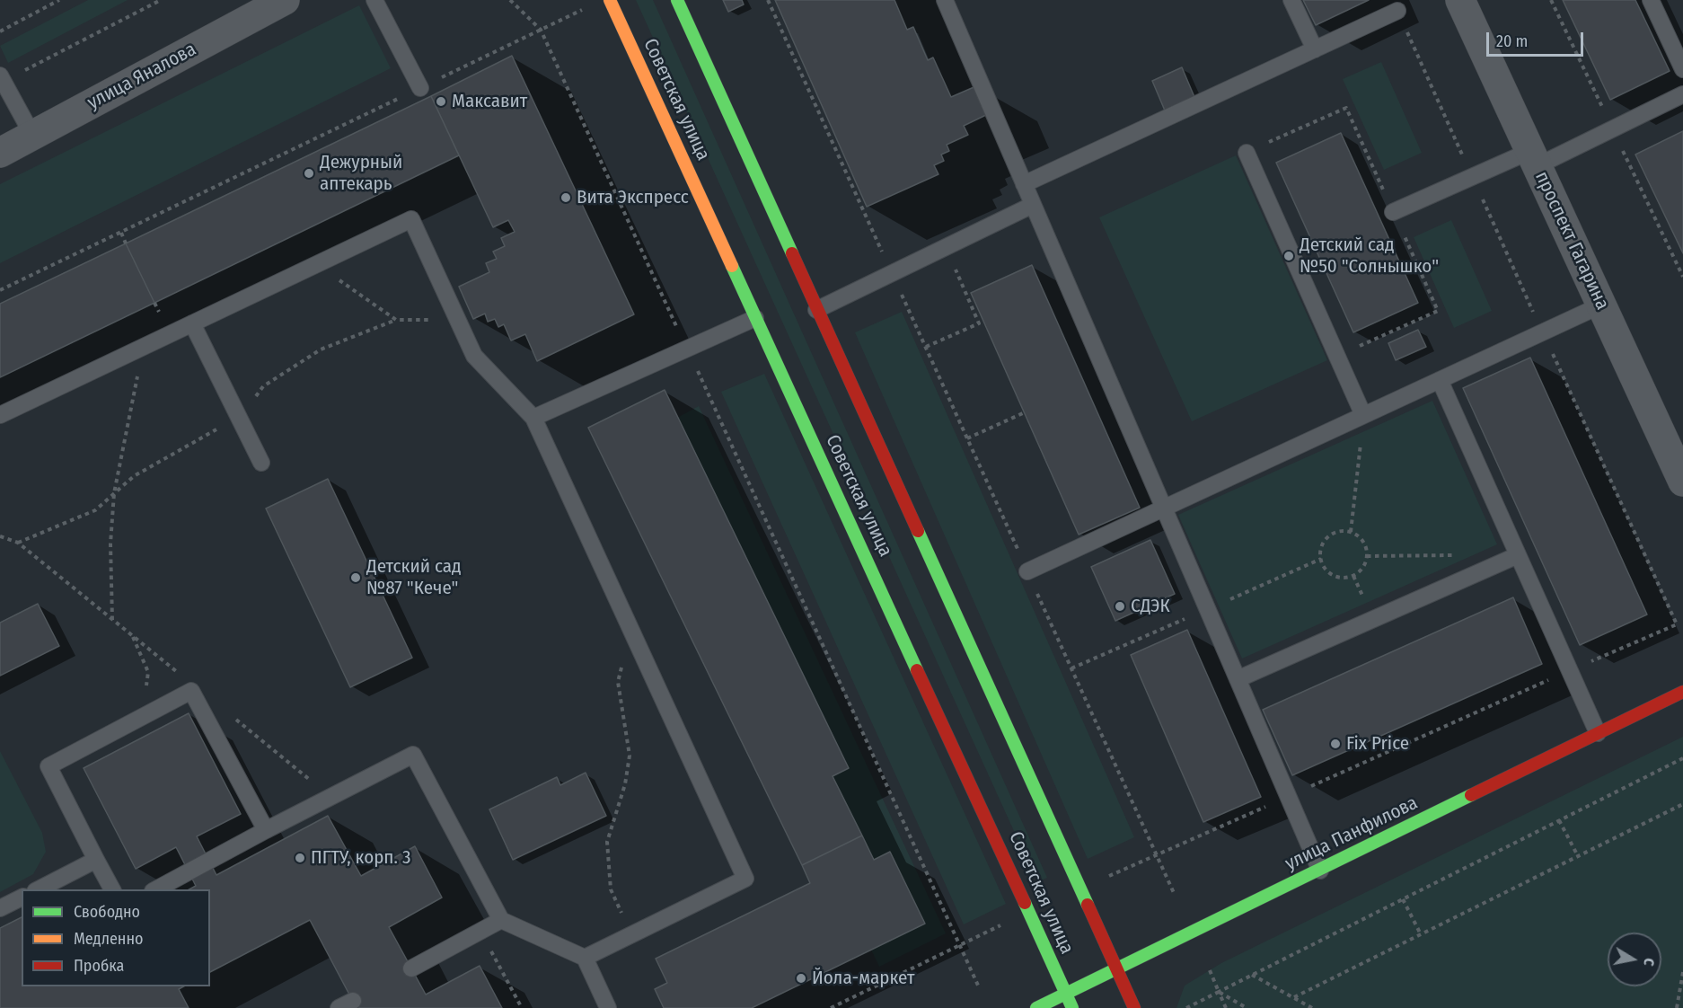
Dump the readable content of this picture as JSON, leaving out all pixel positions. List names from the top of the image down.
{
  "streets": {
    "main road": ["Советская улица", "улица Панфилова"],
    "street": ["улица Яналова", "проспект Гагарина"]
  },
  "crossings": [
    ["Советская улица", "улица Панфилова"]
  ],
  "places": [
    "Максавит",
    "Дежурный аптекарь",
    "Вита Экспресс",
    "Детский сад №50 \"Солнышко\"",
    "Детский сад №87 \"Кече\"",
    "СДЭК",
    "Fix Price",
    "ПГТУ, корп. 3",
    "Йола-маркет"
  ],
  "legend": ["Свободно", "Медленно", "Пробка"],
  "scale_bar": "20 m",
  "north": "right"
}
